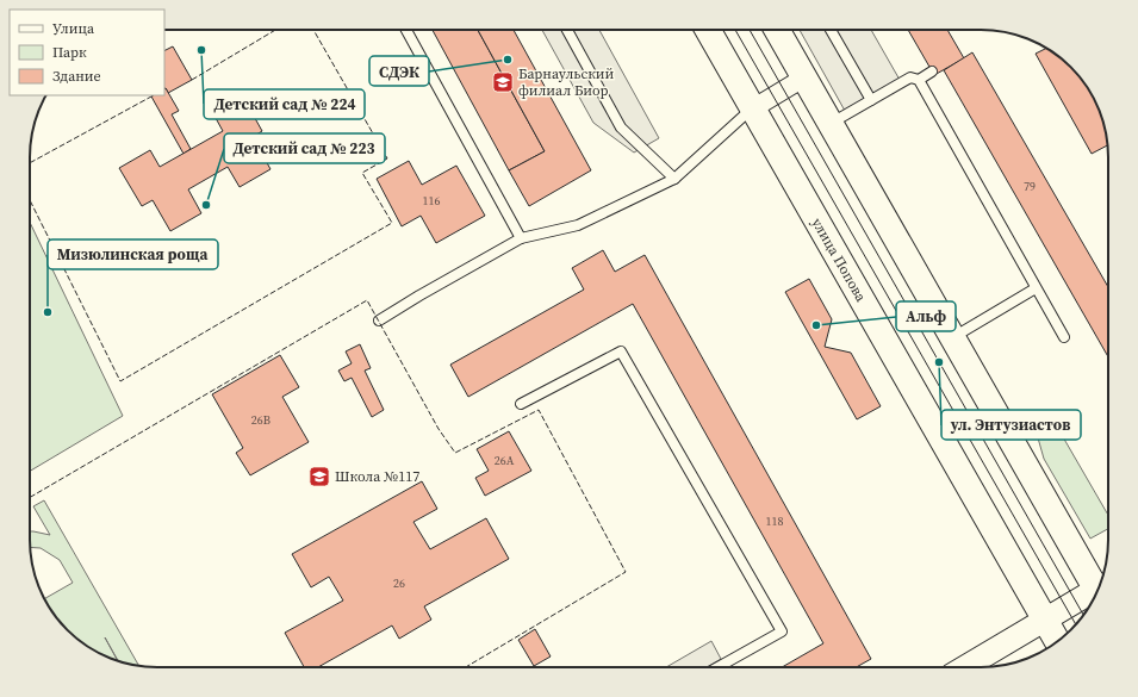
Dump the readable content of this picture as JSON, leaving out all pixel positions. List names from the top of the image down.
{
  "streets": {
    "main road": ["улица Попова"]
  },
  "places": {
    "other": [
      "Детский сад № 224",
      "СДЭК",
      "Детский сад № 223",
      "Мизюлинская роща",
      "Альф",
      "ул. Энтузиастов"
    ],
    "school or university": ["Барнаульский филиал Биор", "Школа №117"]
  },
  "house_numbers": [
    "79",
    "116",
    "26В",
    "26А",
    "118",
    "26"
  ],
  "legend": ["Улица", "Парк", "Здание"]
}
